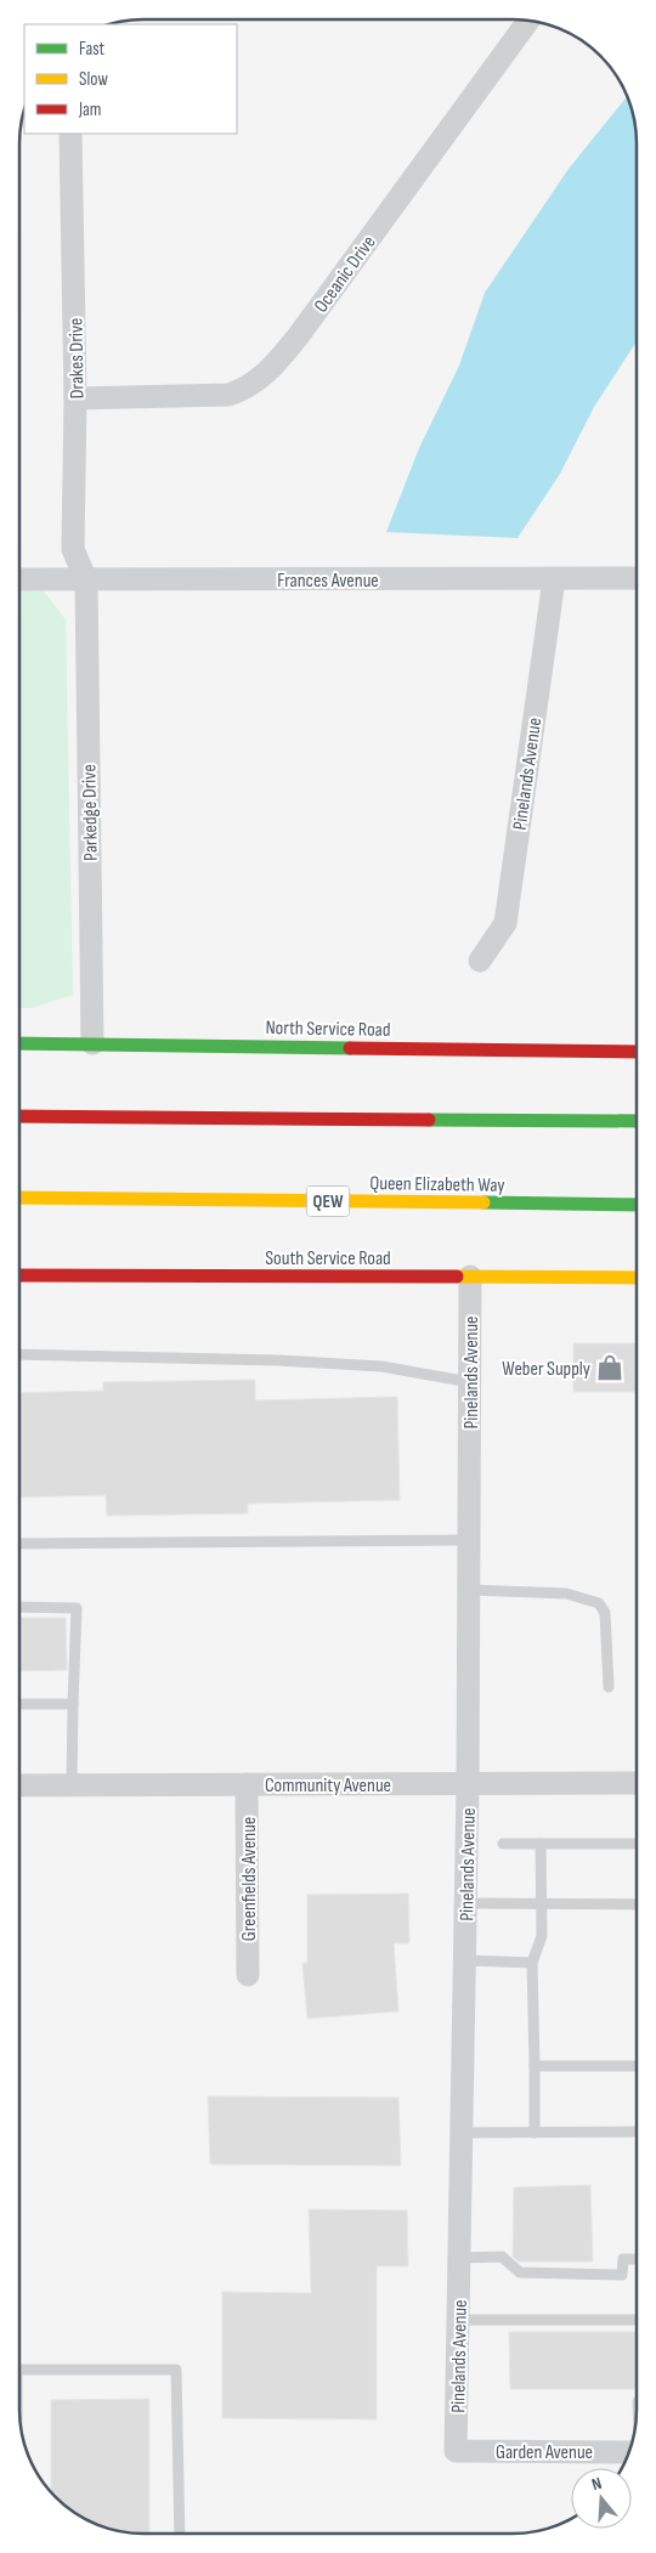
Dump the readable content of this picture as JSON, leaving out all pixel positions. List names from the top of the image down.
{
  "streets": {
    "main road": [
      "North Service Road",
      "Queen Elizabeth Way",
      "QEW",
      "South Service Road"
    ],
    "street": [
      "Oceanic Drive",
      "Drakes Drive",
      "Frances Avenue",
      "Pinelands Avenue",
      "Parkedge Drive",
      "Community Avenue",
      "Greenfields Avenue",
      "Garden Avenue"
    ]
  },
  "crossings": [
    ["Oceanic Drive", "Drakes Drive"],
    ["Drakes Drive", "Frances Avenue"],
    ["Drakes Drive", "Parkedge Drive"],
    ["Frances Avenue", "Pinelands Avenue"],
    ["Frances Avenue", "Parkedge Drive"],
    ["Pinelands Avenue", "South Service Road"],
    ["Pinelands Avenue", "Community Avenue"],
    ["Pinelands Avenue", "Garden Avenue"],
    ["Parkedge Drive", "North Service Road"],
    ["Community Avenue", "Greenfields Avenue"]
  ],
  "places": {
    "shop": ["Weber Supply"]
  },
  "legend": ["Fast", "Slow", "Jam"],
  "north": "top"
}
